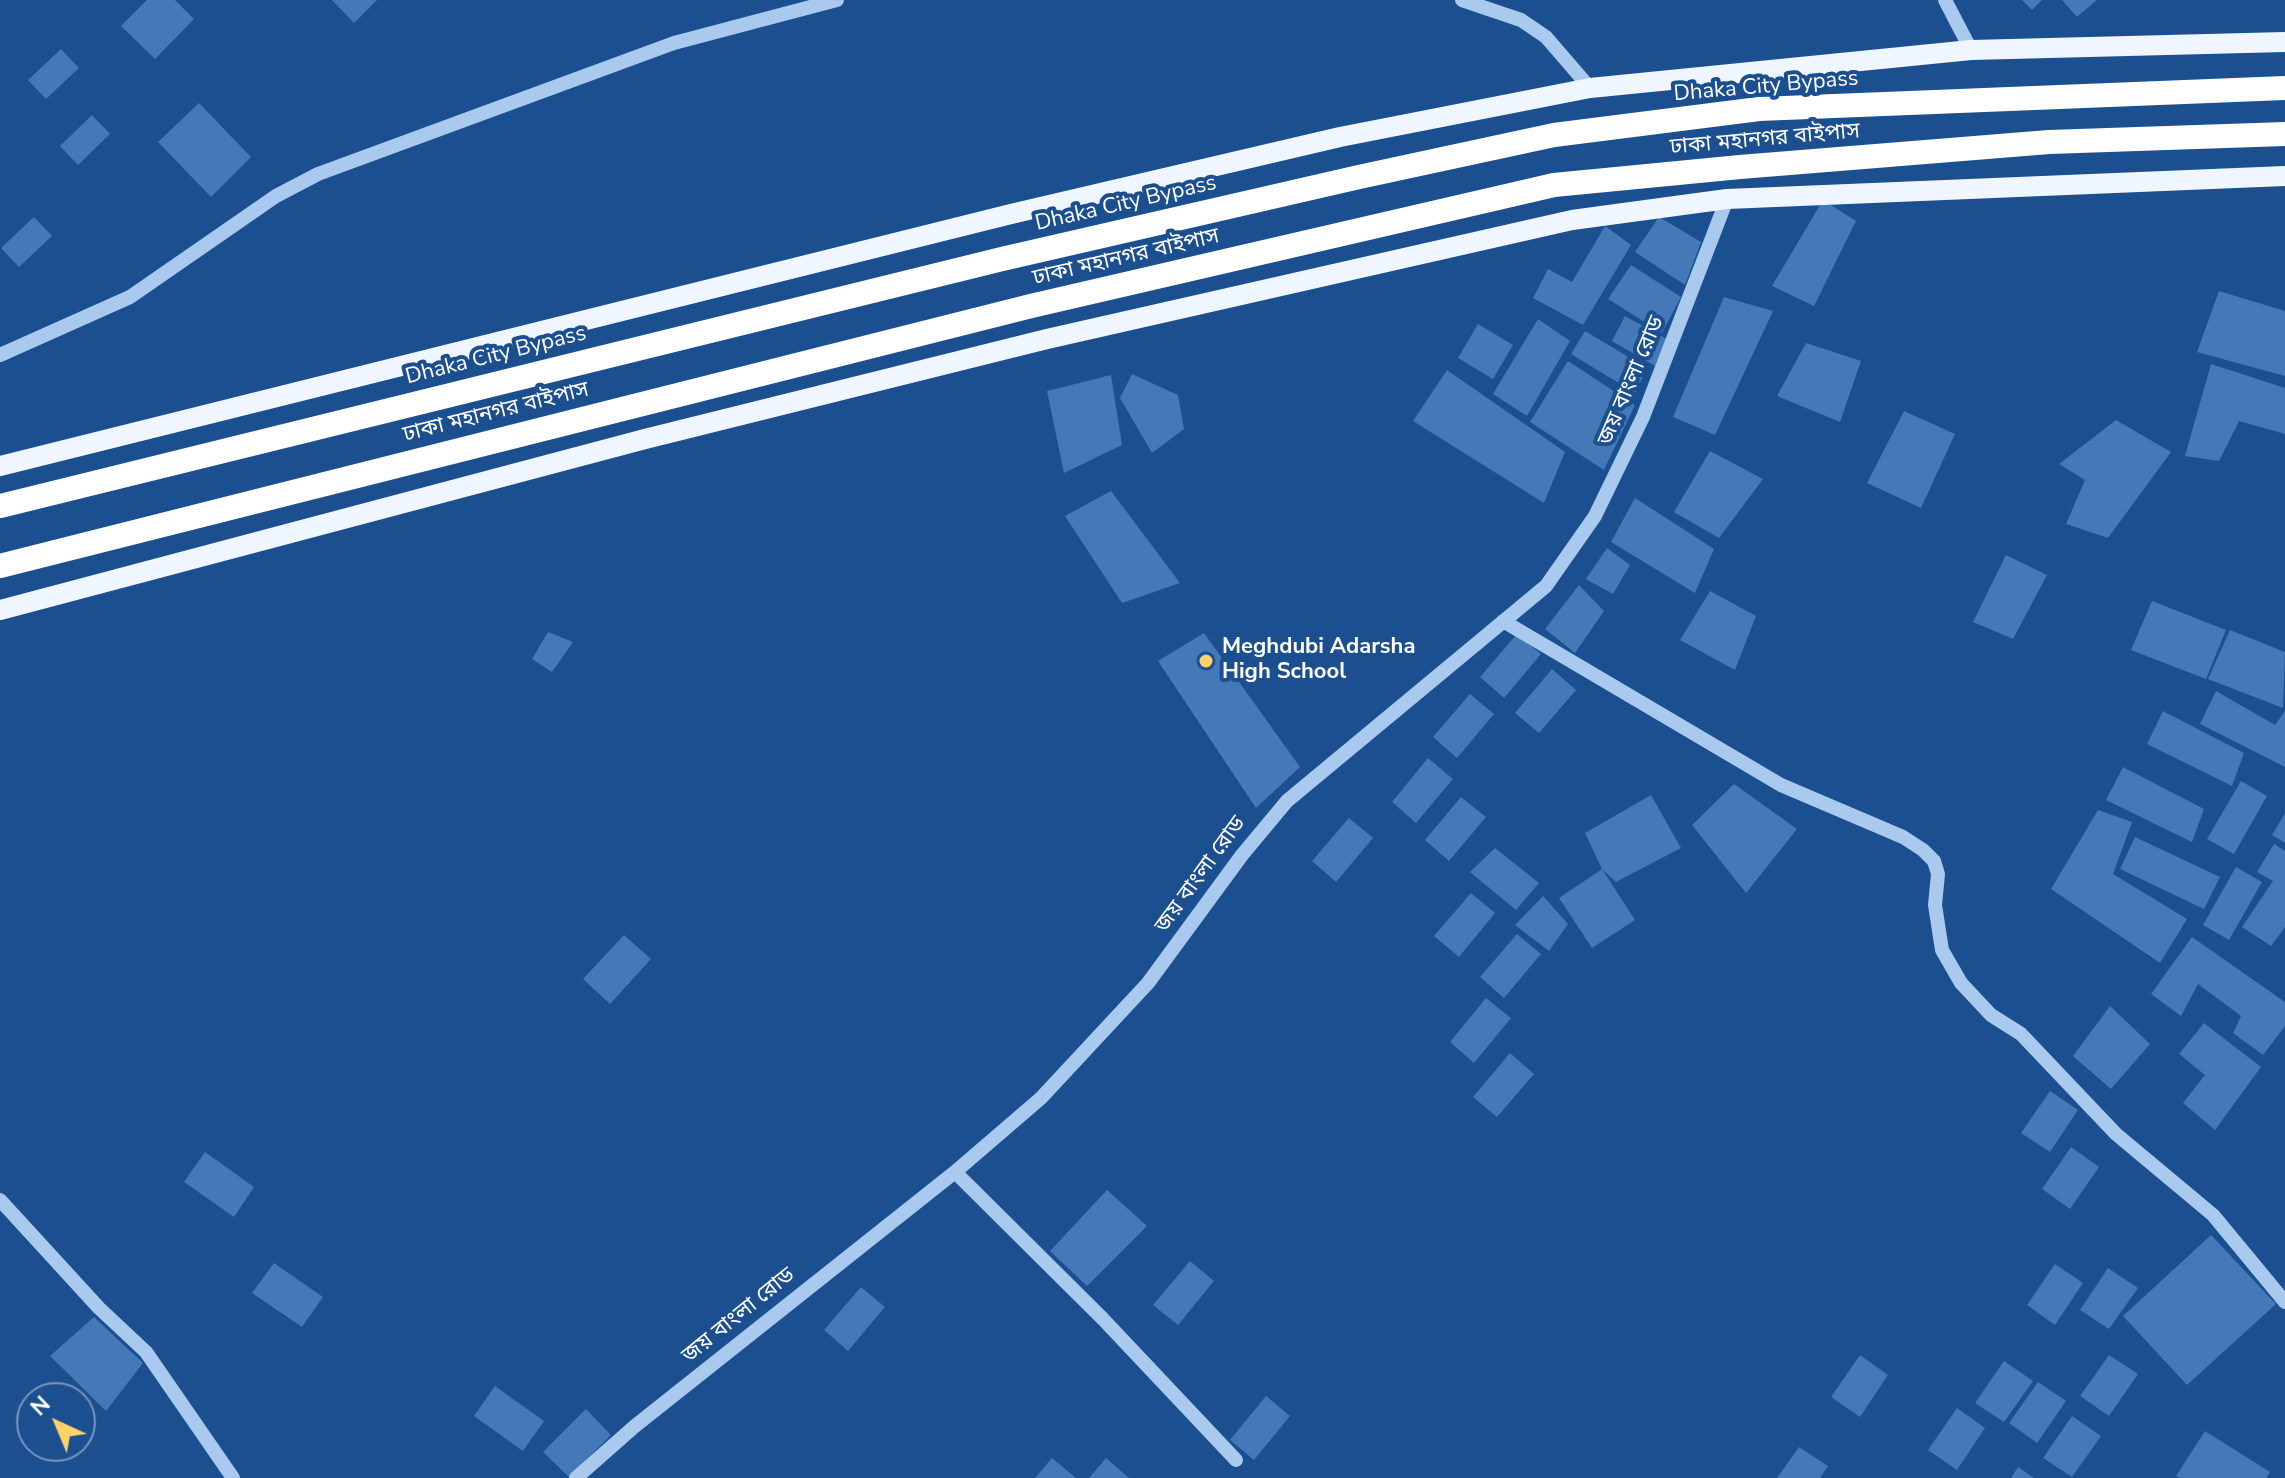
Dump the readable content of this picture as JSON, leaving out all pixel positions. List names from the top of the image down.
{
  "streets": {
    "highway": ["Dhaka City Bypass", "ঢাকা মহানগর বাইপাস"],
    "street": ["জয় বাংলা রোড"]
  },
  "places": ["Meghdubi Adarsha High School"],
  "north": "top left"
}
